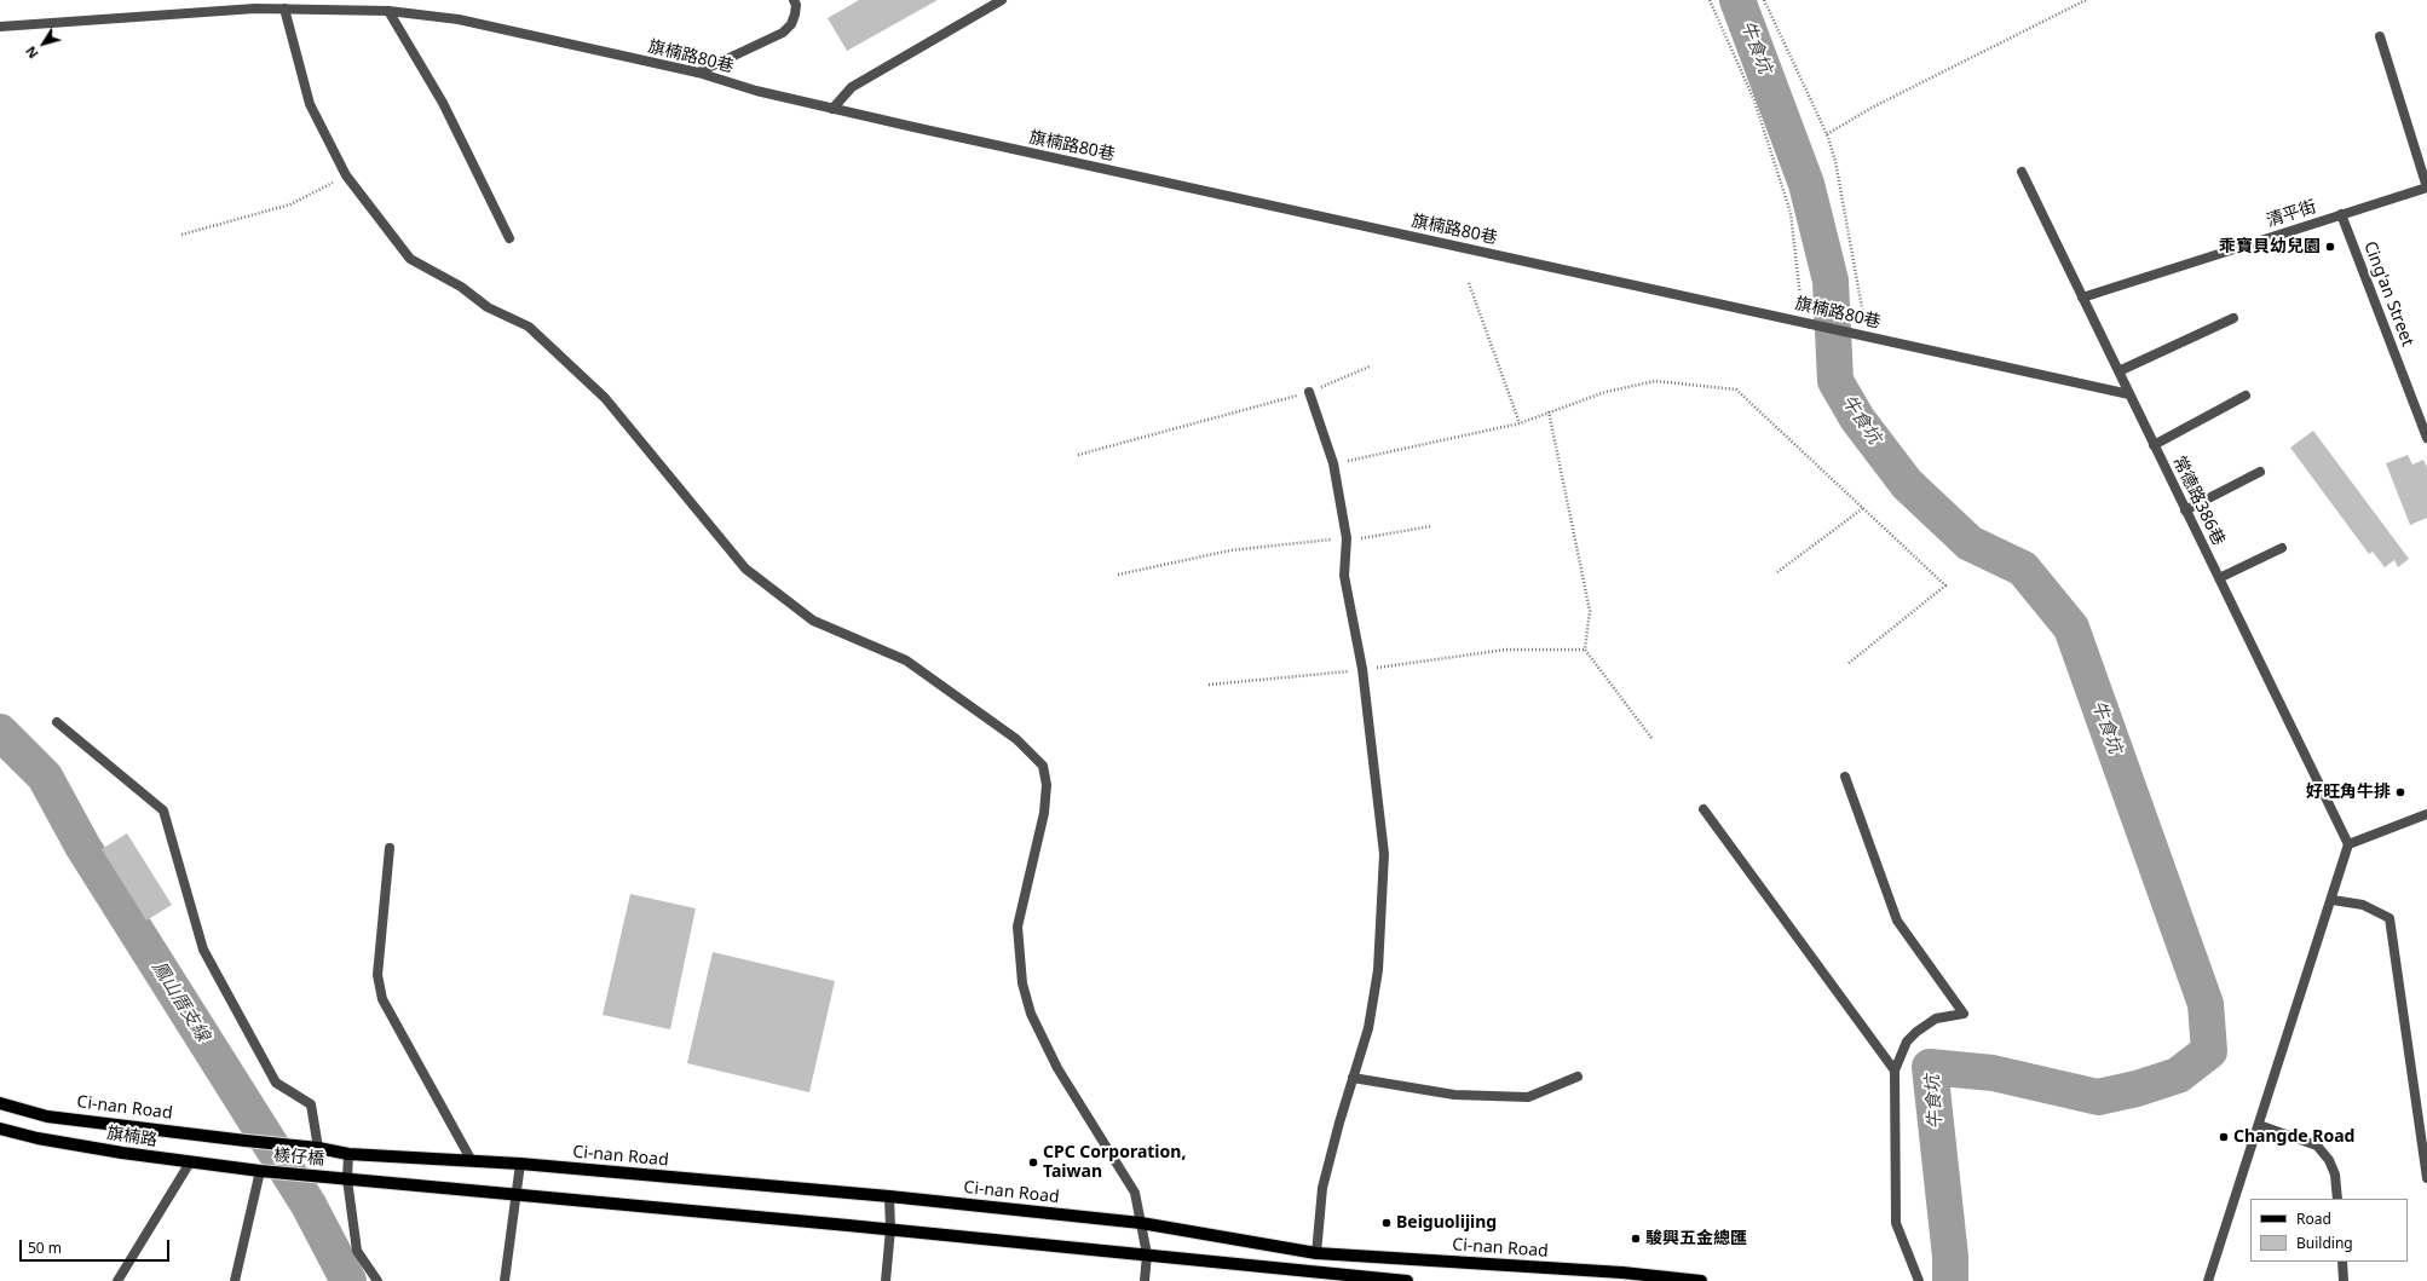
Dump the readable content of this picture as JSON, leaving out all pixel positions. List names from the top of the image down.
{
  "streets": {
    "main road": ["Ci-nan Road", "旗楠路", "檨仔橋"],
    "street": [
      "旗楠路80巷",
      "清平街",
      "Cing'an Street",
      "常德路386巷"
    ]
  },
  "crossings": [
    ["旗楠路80巷", "常德路386巷"],
    ["清平街", "Cing'an Street"],
    ["清平街", "常德路386巷"],
    ["Ci-nan Road", "檨仔橋"],
    ["旗楠路", "檨仔橋"]
  ],
  "water": ["牛食坑", "鳳山厝支線"],
  "places": [
    "乖寶貝幼兒園",
    "好旺角牛排",
    "Changde Road",
    "CPC Corporation, Taiwan",
    "Beiguolijing",
    "駿興五金總匯"
  ],
  "legend": ["Road", "Building"],
  "scale_bar": "50 m",
  "north": "bottom left"
}
